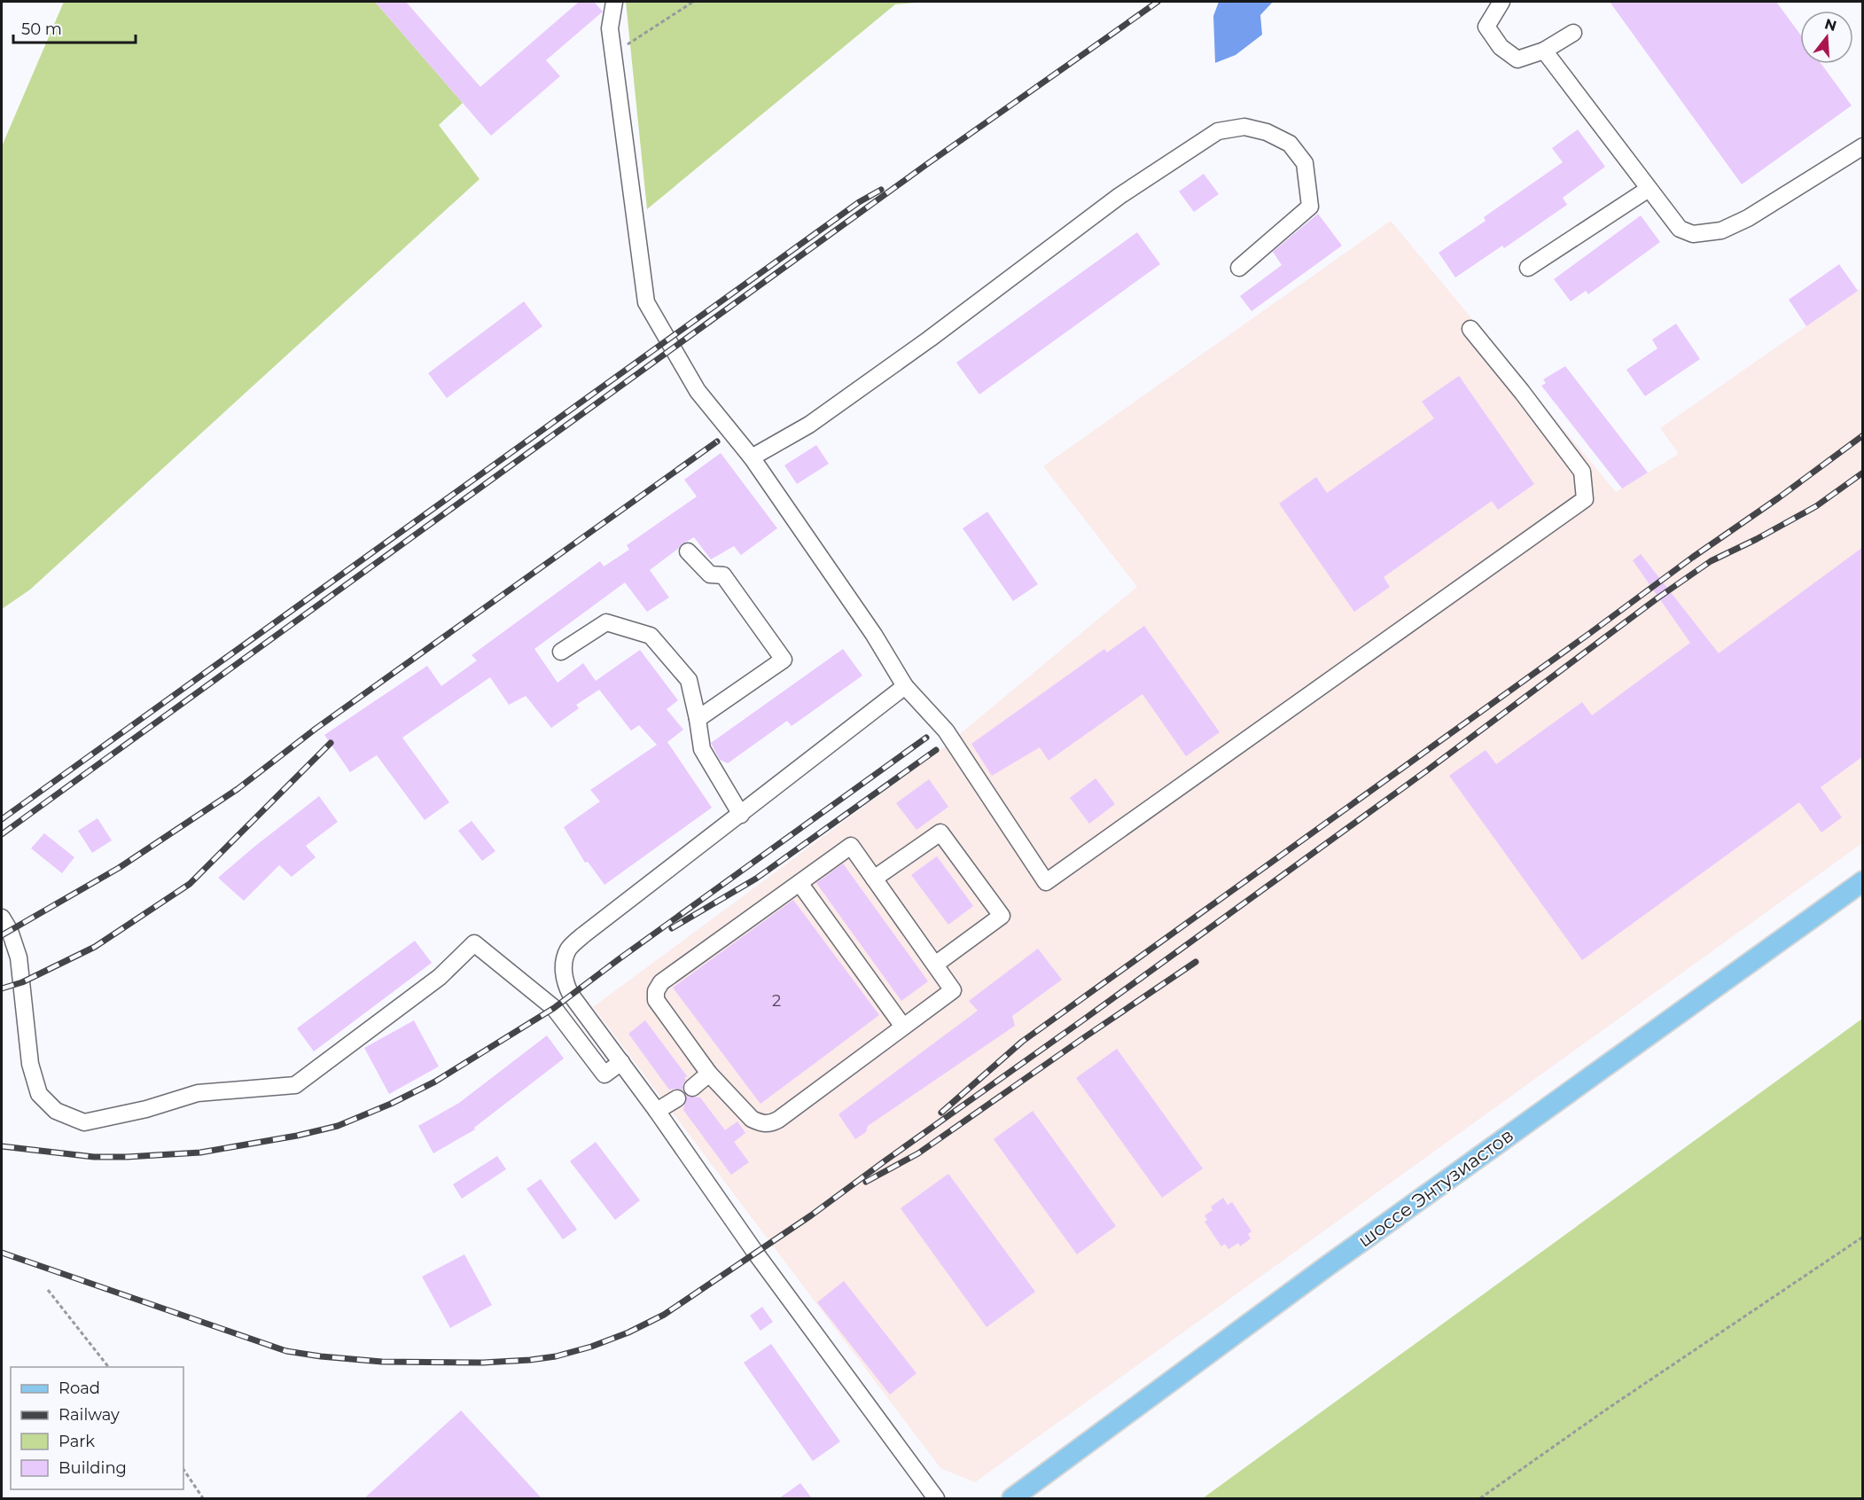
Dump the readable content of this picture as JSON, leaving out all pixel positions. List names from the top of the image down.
{
  "streets": {
    "main road": ["шоссе Энтузиастов"]
  },
  "house_numbers": ["2"],
  "legend": [
    "Road",
    "Railway",
    "Park",
    "Building"
  ],
  "scale_bar": "50 m",
  "north": "top"
}
